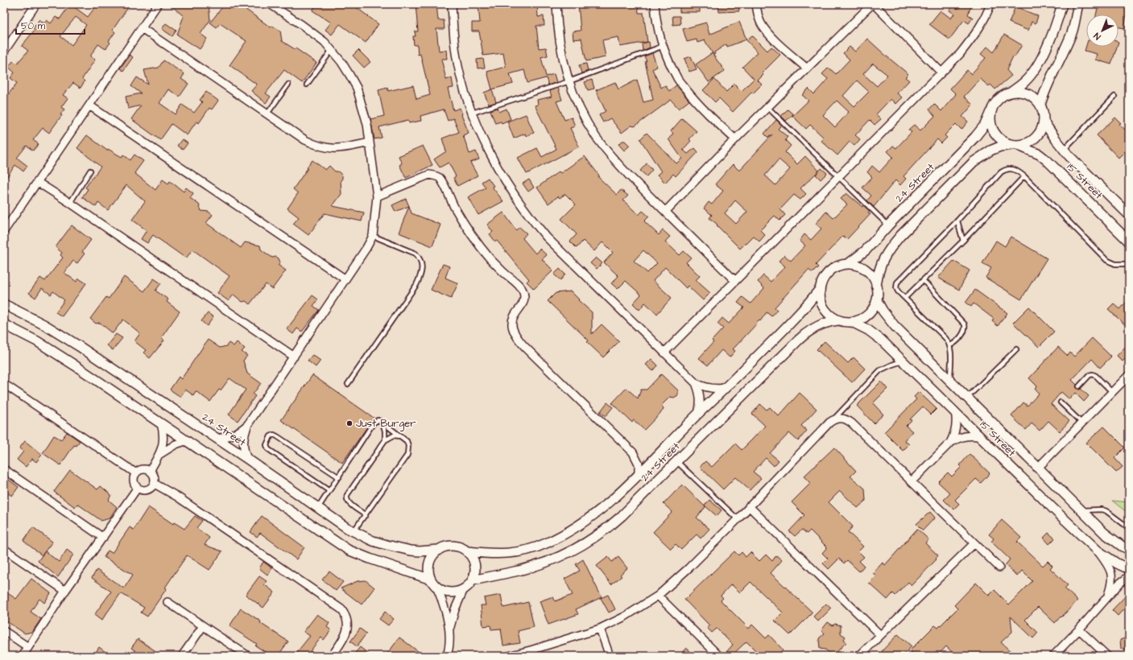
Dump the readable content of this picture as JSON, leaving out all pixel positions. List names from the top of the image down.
{
  "streets": {
    "street": ["15 Street", "24 Street"]
  },
  "crossings": [
    ["15 Street", "24 Street"]
  ],
  "places": ["Just Burger"],
  "scale_bar": "50 m",
  "north": "bottom left"
}
